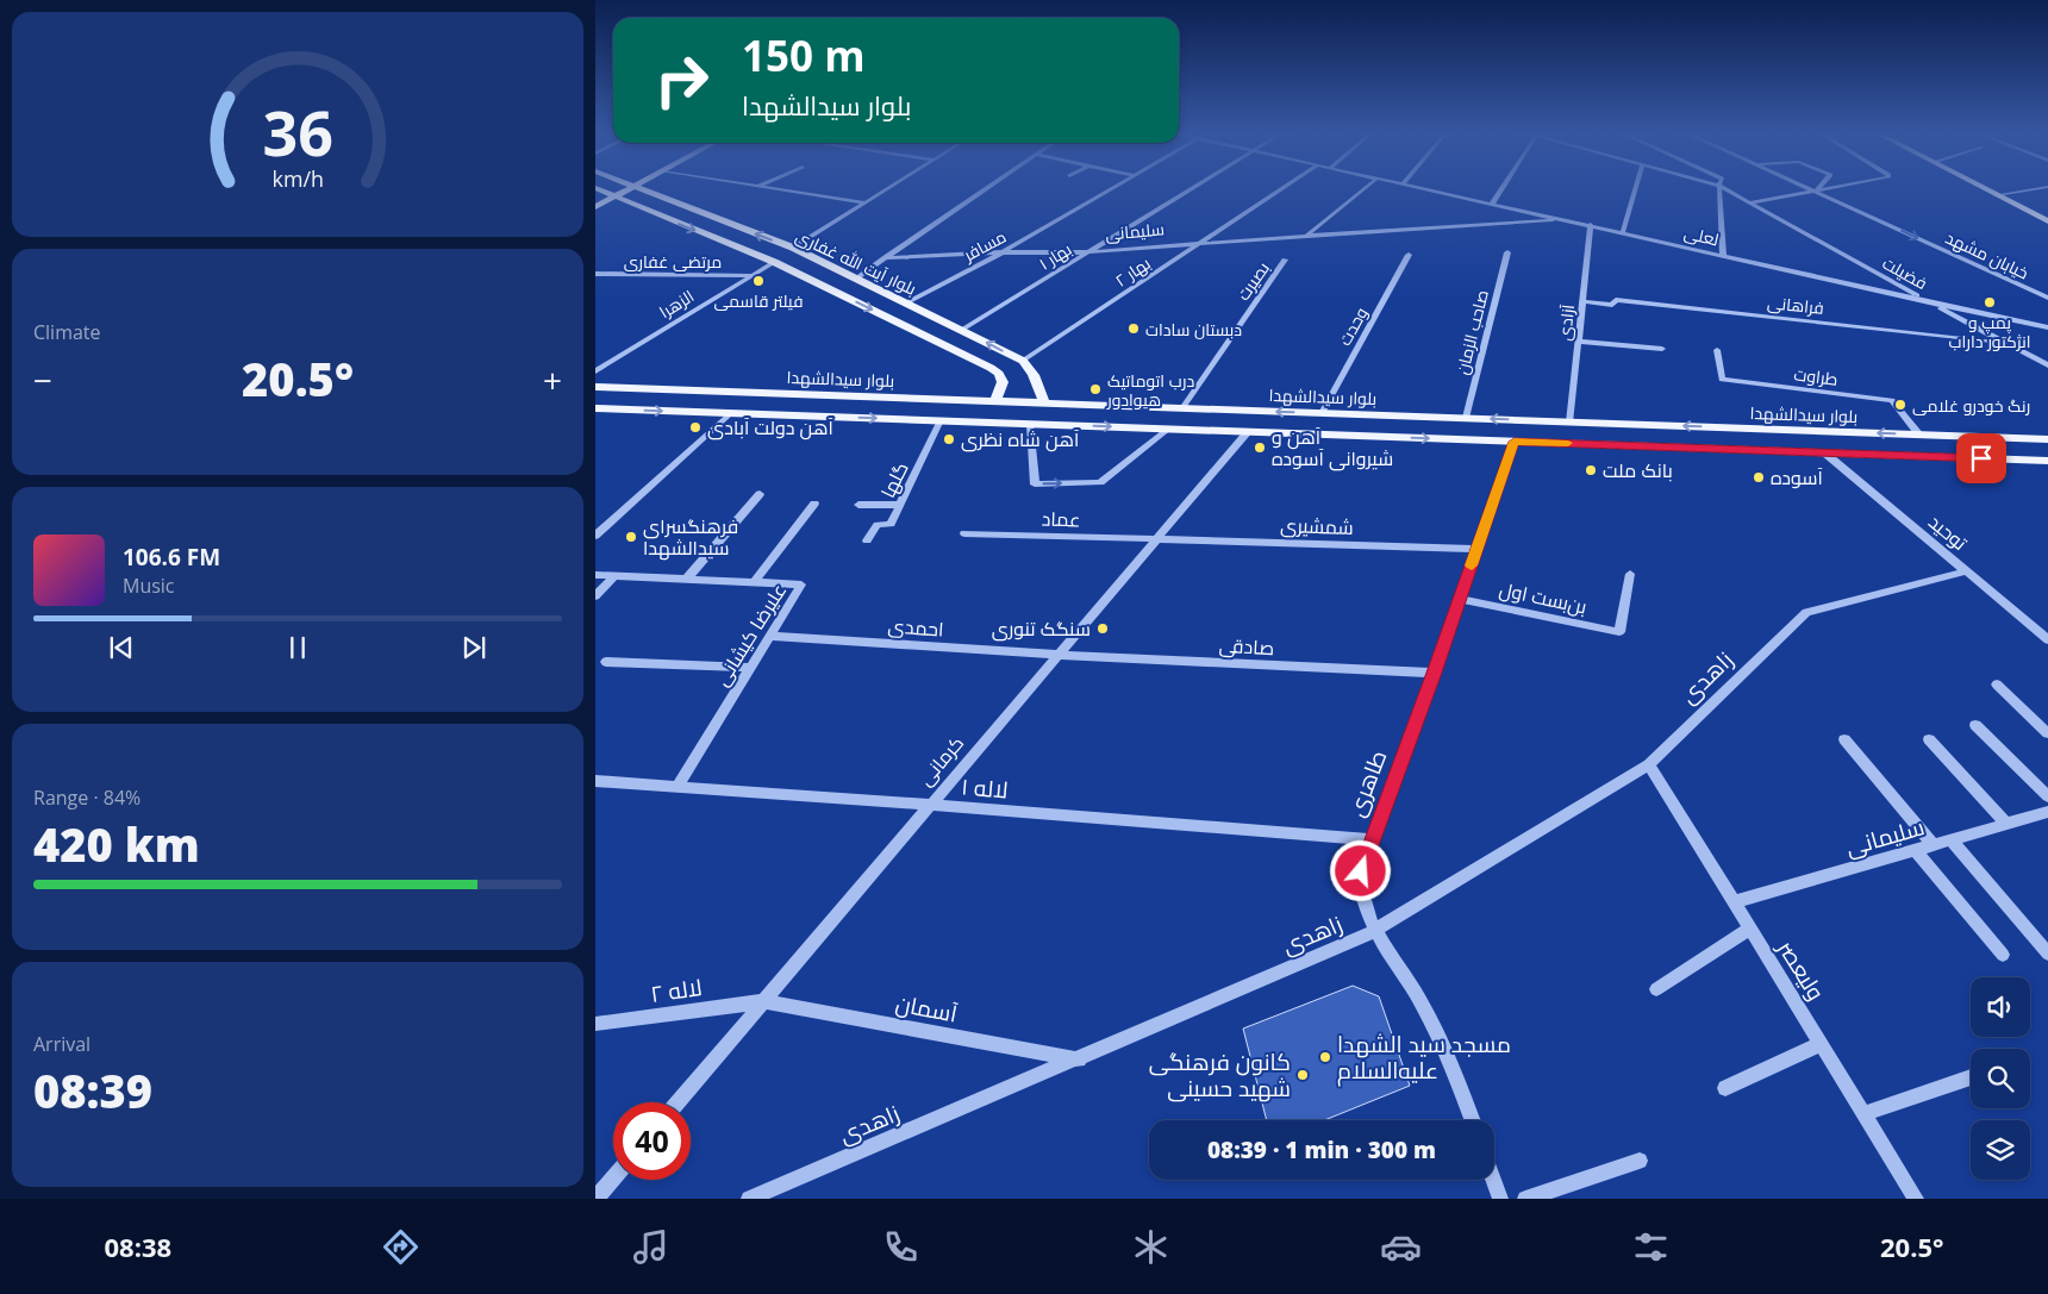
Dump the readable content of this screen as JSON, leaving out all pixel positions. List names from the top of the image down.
{
  "streets": {
    "main road": ["بلوار آیت الله غفاری", "بلوار سیدالشهدا"],
    "street": [
      "سلیمانی",
      "لعلی",
      "مسافر",
      "خیابان مشهد",
      "بهار ۱",
      "مرتضی غفاری",
      "بهار ۲",
      "فضیلت",
      "بصیرت",
      "الزهرا",
      "فراهانی",
      "آزادی",
      "وحدت",
      "صاحب الزمان",
      "طراوت",
      "گلها",
      "عماد",
      "شمشیری",
      "توحید",
      "بن‌بست اول",
      "احمدی",
      "علیرضا کیشانی",
      "صادقی",
      "زاهدی",
      "کرمانی",
      "طاهری",
      "لاله ۱",
      "ولیعصر",
      "لاله ۲",
      "آسمان"
    ]
  },
  "crossings": [
    ["سلیمانی", "لعلی"],
    ["سلیمانی", "مسافر"],
    ["سلیمانی", "بهار ۱"],
    ["سلیمانی", "بهار ۲"],
    ["سلیمانی", "ولیعصر"],
    ["لعلی", "فضیلت"],
    ["لعلی", "آزادی"],
    ["مسافر", "بلوار آیت الله غفاری"],
    ["بهار ۱", "بلوار آیت الله غفاری"],
    ["مرتضی غفاری", "الزهرا"],
    ["بلوار آیت الله غفاری", "بهار ۲"],
    ["بلوار آیت الله غفاری", "الزهرا"],
    ["بلوار آیت الله غفاری", "بلوار سیدالشهدا"],
    ["فضیلت", "فراهانی"],
    ["بصیرت", "بلوار سیدالشهدا"],
    ["فراهانی", "آزادی"],
    ["آزادی", "بلوار سیدالشهدا"],
    ["وحدت", "بلوار سیدالشهدا"],
    ["صاحب الزمان", "بلوار سیدالشهدا"],
    ["طراوت", "بلوار سیدالشهدا"],
    ["بلوار سیدالشهدا", "گلها"],
    ["بلوار سیدالشهدا", "توحید"],
    ["بلوار سیدالشهدا", "کرمانی"],
    ["بلوار سیدالشهدا", "طاهری"],
    ["عماد", "شمشیری"],
    ["عماد", "کرمانی"],
    ["شمشیری", "کرمانی"],
    ["شمشیری", "طاهری"],
    ["توحید", "زاهدی"],
    ["بن‌بست اول", "طاهری"],
    ["احمدی", "علیرضا کیشانی"],
    ["احمدی", "صادقی"],
    ["احمدی", "کرمانی"],
    ["علیرضا کیشانی", "لاله ۱"],
    ["صادقی", "کرمانی"],
    ["صادقی", "طاهری"],
    ["زاهدی", "طاهری"],
    ["زاهدی", "ولیعصر"],
    ["زاهدی", "آسمان"],
    ["کرمانی", "لاله ۱"],
    ["کرمانی", "لاله ۲"],
    ["کرمانی", "آسمان"],
    ["طاهری", "لاله ۱"],
    ["لاله ۲", "آسمان"]
  ],
  "one_way": ["خیابان مشهد"],
  "places": [
    "فیلتر قاسمی",
    "پمپ و انژکتور داراب",
    "دبستان سادات",
    "درب اتوماتیک هیوادور",
    "رنگ خودرو غلامی",
    "آهن دولت آبادی",
    "آهن شاه نظری",
    "آهن و شیروانی آسوده",
    "بانک ملت",
    "آسوده",
    "فرهنگسرای سیدالشهدا",
    "سنگک تنوری",
    "مسجد سید الشهدا علیه‌السلام",
    "کانون فرهنگی شهید حسینی"
  ],
  "page": {
    "turn": ["150 m", "بلوار سیدالشهدا"],
    "tile": [
      "Climate",
      ["Range · 84%", "420 km"],
      ["Arrival", "08:39"]
    ],
    "heat": ["−", "20.5°", "+"],
    "song": ["106.6 FM", "Music"],
    "limit": "40",
    "trip": "08:39 · 1 min · 300 m",
    "tabs": ["08:38", "20.5°"],
    "gauge": ["36", "km/h"]
  }
}
